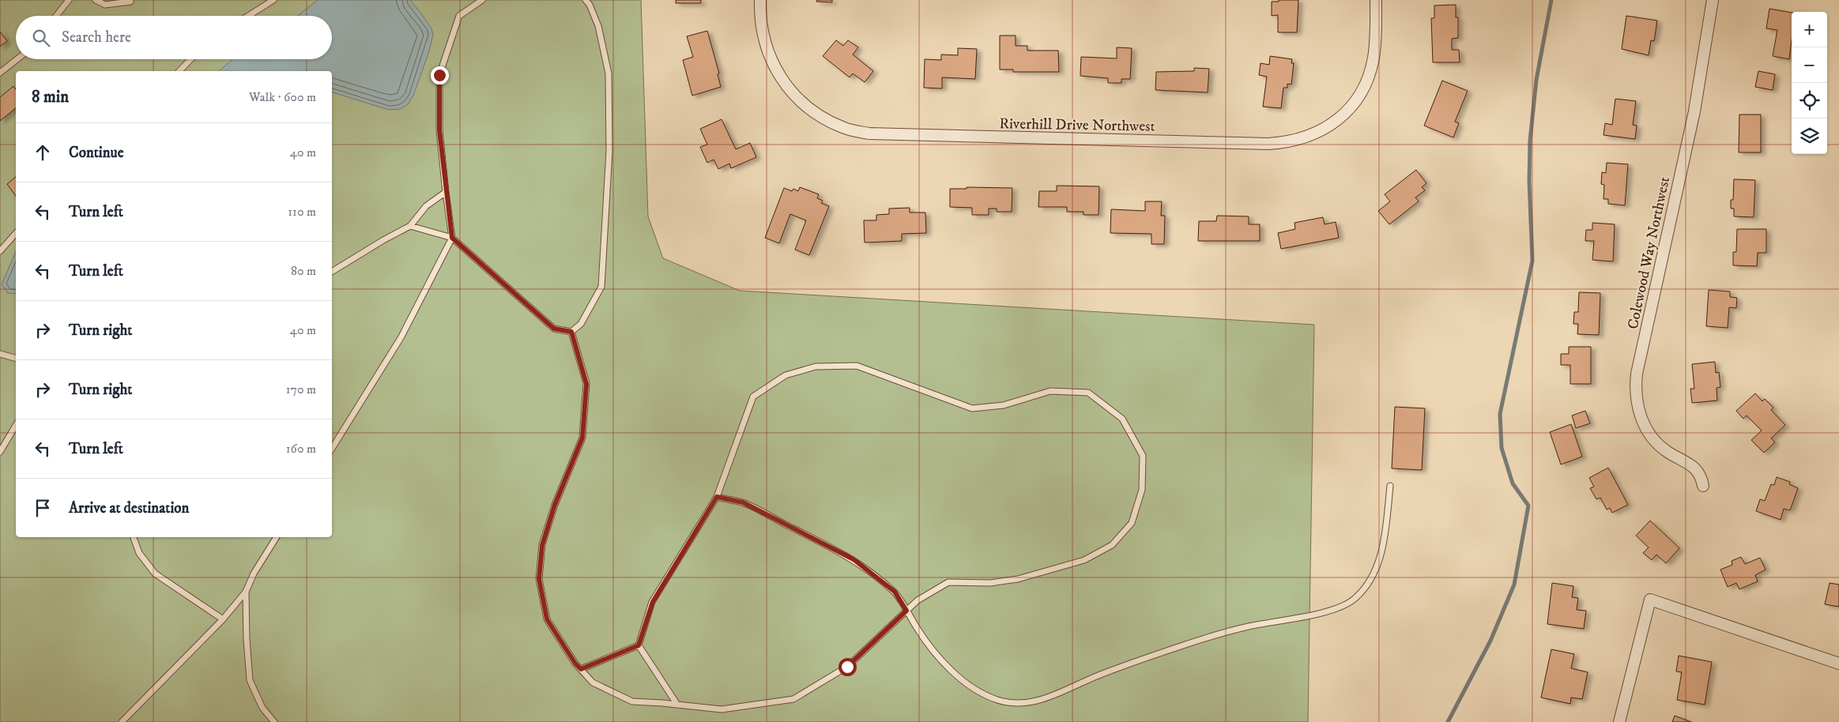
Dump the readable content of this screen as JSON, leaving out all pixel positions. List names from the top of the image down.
{
  "streets": {
    "street": ["Riverhill Drive Northwest", "Colewood Way Northwest"]
  },
  "page": {
    "map_buttons": ["+", "−"],
    "search": "Search here",
    "heading": ["8 min", "Walk · 600 m"],
    "list": [
      ["Continue", "40 m"],
      ["Turn left", "110 m"],
      ["Turn left", "80 m"],
      ["Turn right", "40 m"],
      ["Turn right", "170 m"],
      ["Turn left", "160 m"],
      "Arrive at destination"
    ]
  }
}
